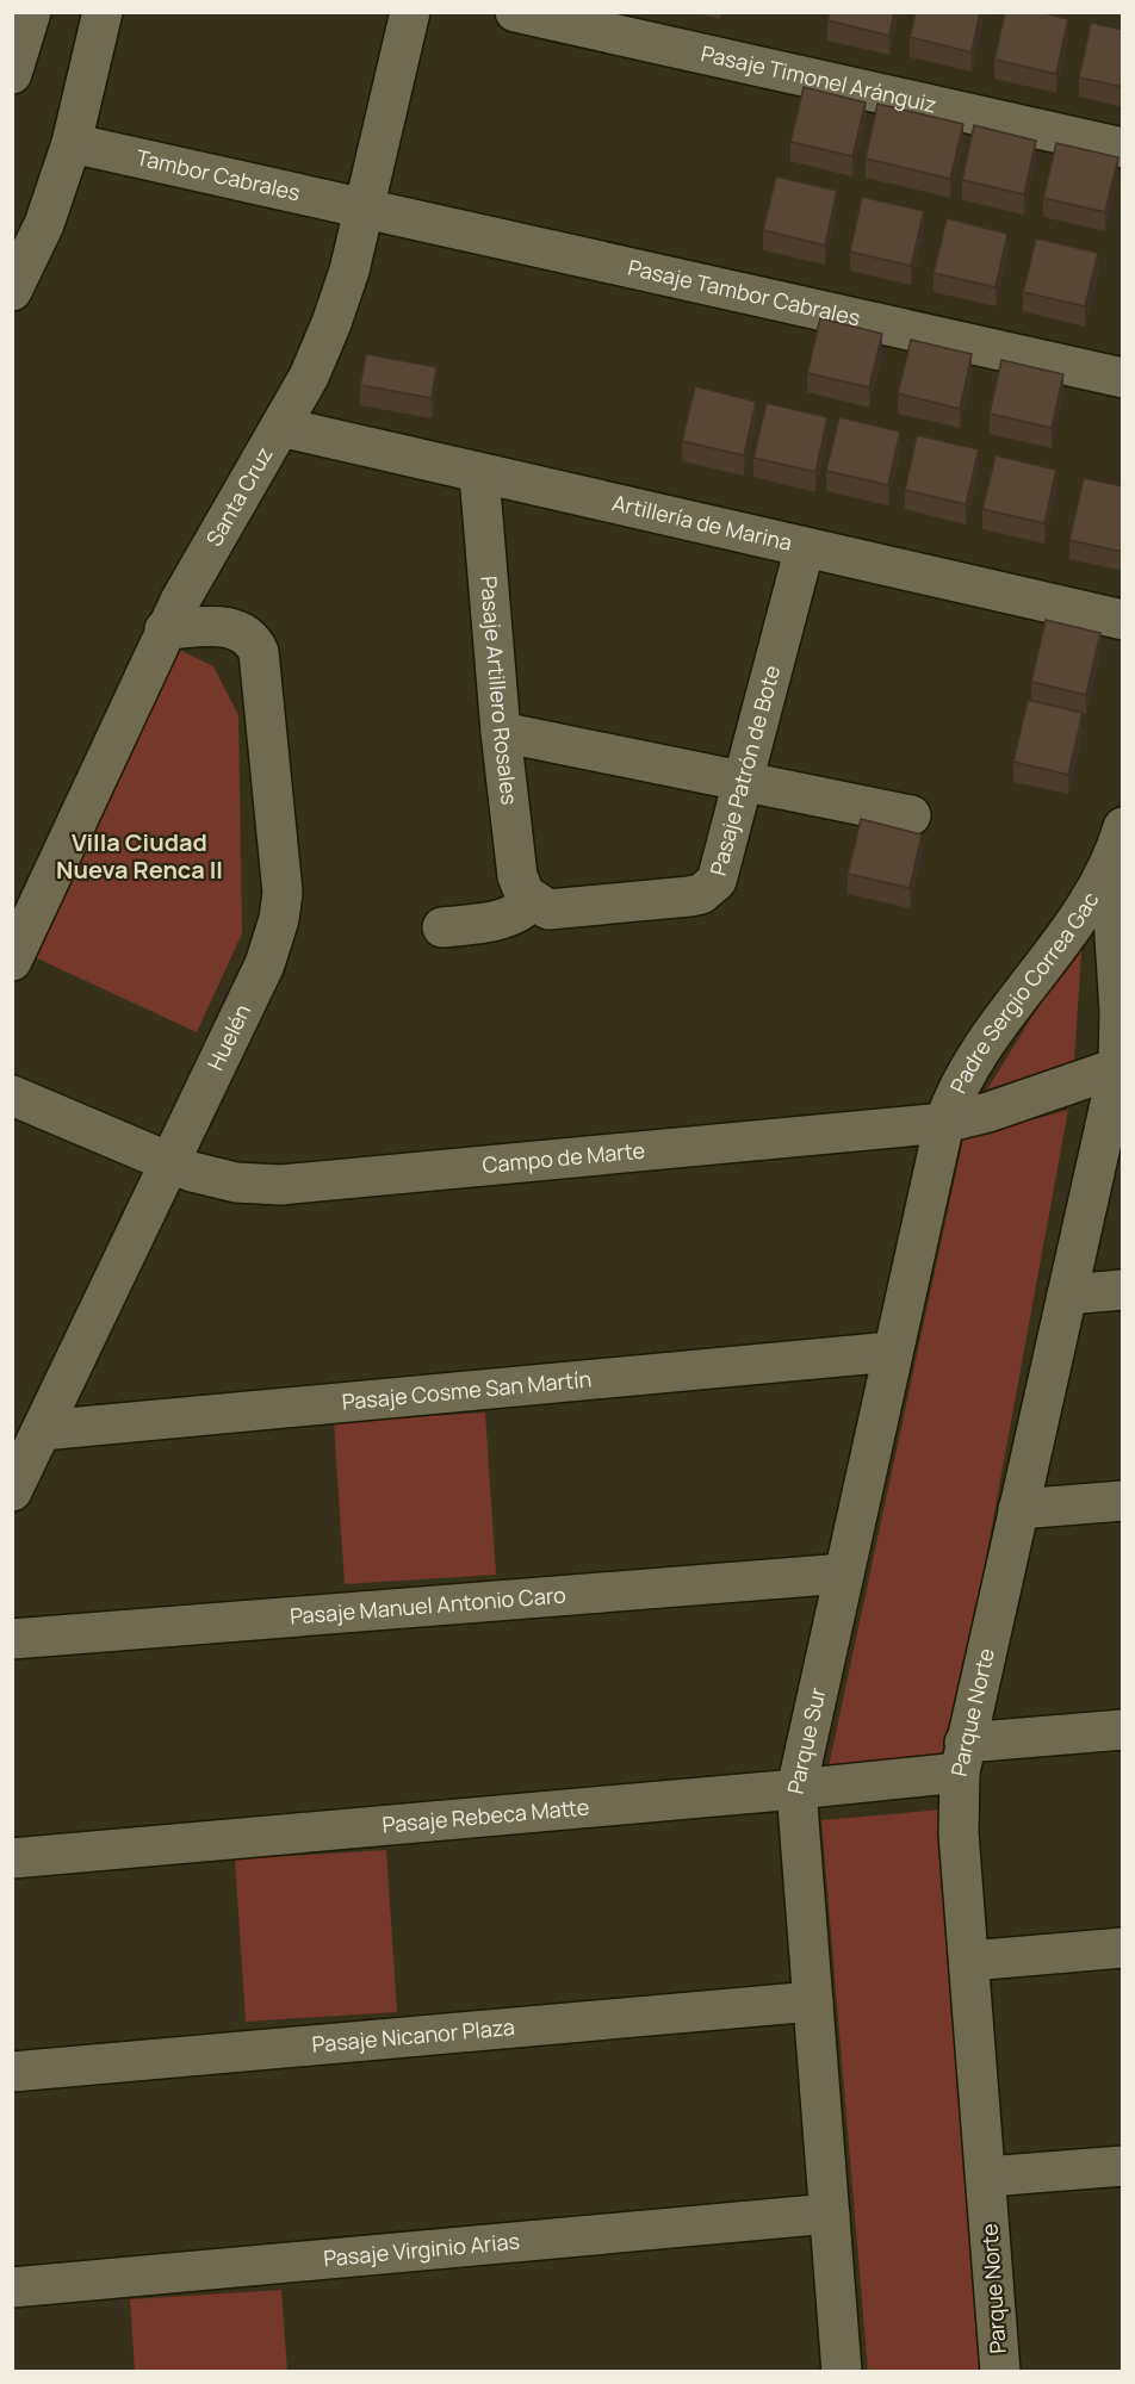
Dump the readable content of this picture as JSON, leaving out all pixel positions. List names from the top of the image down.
{
  "streets": {
    "street": [
      "Pasaje Timonel Aránguiz",
      "Tambor Cabrales",
      "Pasaje Tambor Cabrales",
      "Santa Cruz",
      "Artillería de Marina",
      "Pasaje Artillero Rosales",
      "Pasaje Patrón de Bote",
      "Padre Sergio Correa Gac",
      "Huelén",
      "Campo de Marte",
      "Pasaje Cosme San Martín",
      "Pasaje Manuel Antonio Caro",
      "Parque Norte",
      "Parque Sur",
      "Pasaje Rebeca Matte",
      "Pasaje Nicanor Plaza",
      "Pasaje Virginio Arias"
    ]
  },
  "crossings": [
    ["Tambor Cabrales", "Pasaje Tambor Cabrales"],
    ["Tambor Cabrales", "Santa Cruz"],
    ["Pasaje Tambor Cabrales", "Santa Cruz"],
    ["Santa Cruz", "Artillería de Marina"],
    ["Santa Cruz", "Huelén"],
    ["Artillería de Marina", "Pasaje Artillero Rosales"],
    ["Artillería de Marina", "Pasaje Patrón de Bote"],
    ["Pasaje Artillero Rosales", "Pasaje Patrón de Bote"],
    ["Padre Sergio Correa Gac", "Campo de Marte"],
    ["Padre Sergio Correa Gac", "Parque Norte"],
    ["Padre Sergio Correa Gac", "Parque Sur"],
    ["Huelén", "Campo de Marte"],
    ["Huelén", "Pasaje Cosme San Martín"],
    ["Campo de Marte", "Parque Norte"],
    ["Campo de Marte", "Parque Sur"],
    ["Pasaje Cosme San Martín", "Parque Sur"],
    ["Pasaje Manuel Antonio Caro", "Parque Sur"],
    ["Parque Norte", "Pasaje Rebeca Matte"],
    ["Parque Sur", "Pasaje Rebeca Matte"],
    ["Parque Sur", "Pasaje Nicanor Plaza"],
    ["Parque Sur", "Pasaje Virginio Arias"]
  ],
  "districts": ["Villa Ciudad Nueva Renca II"]
}
